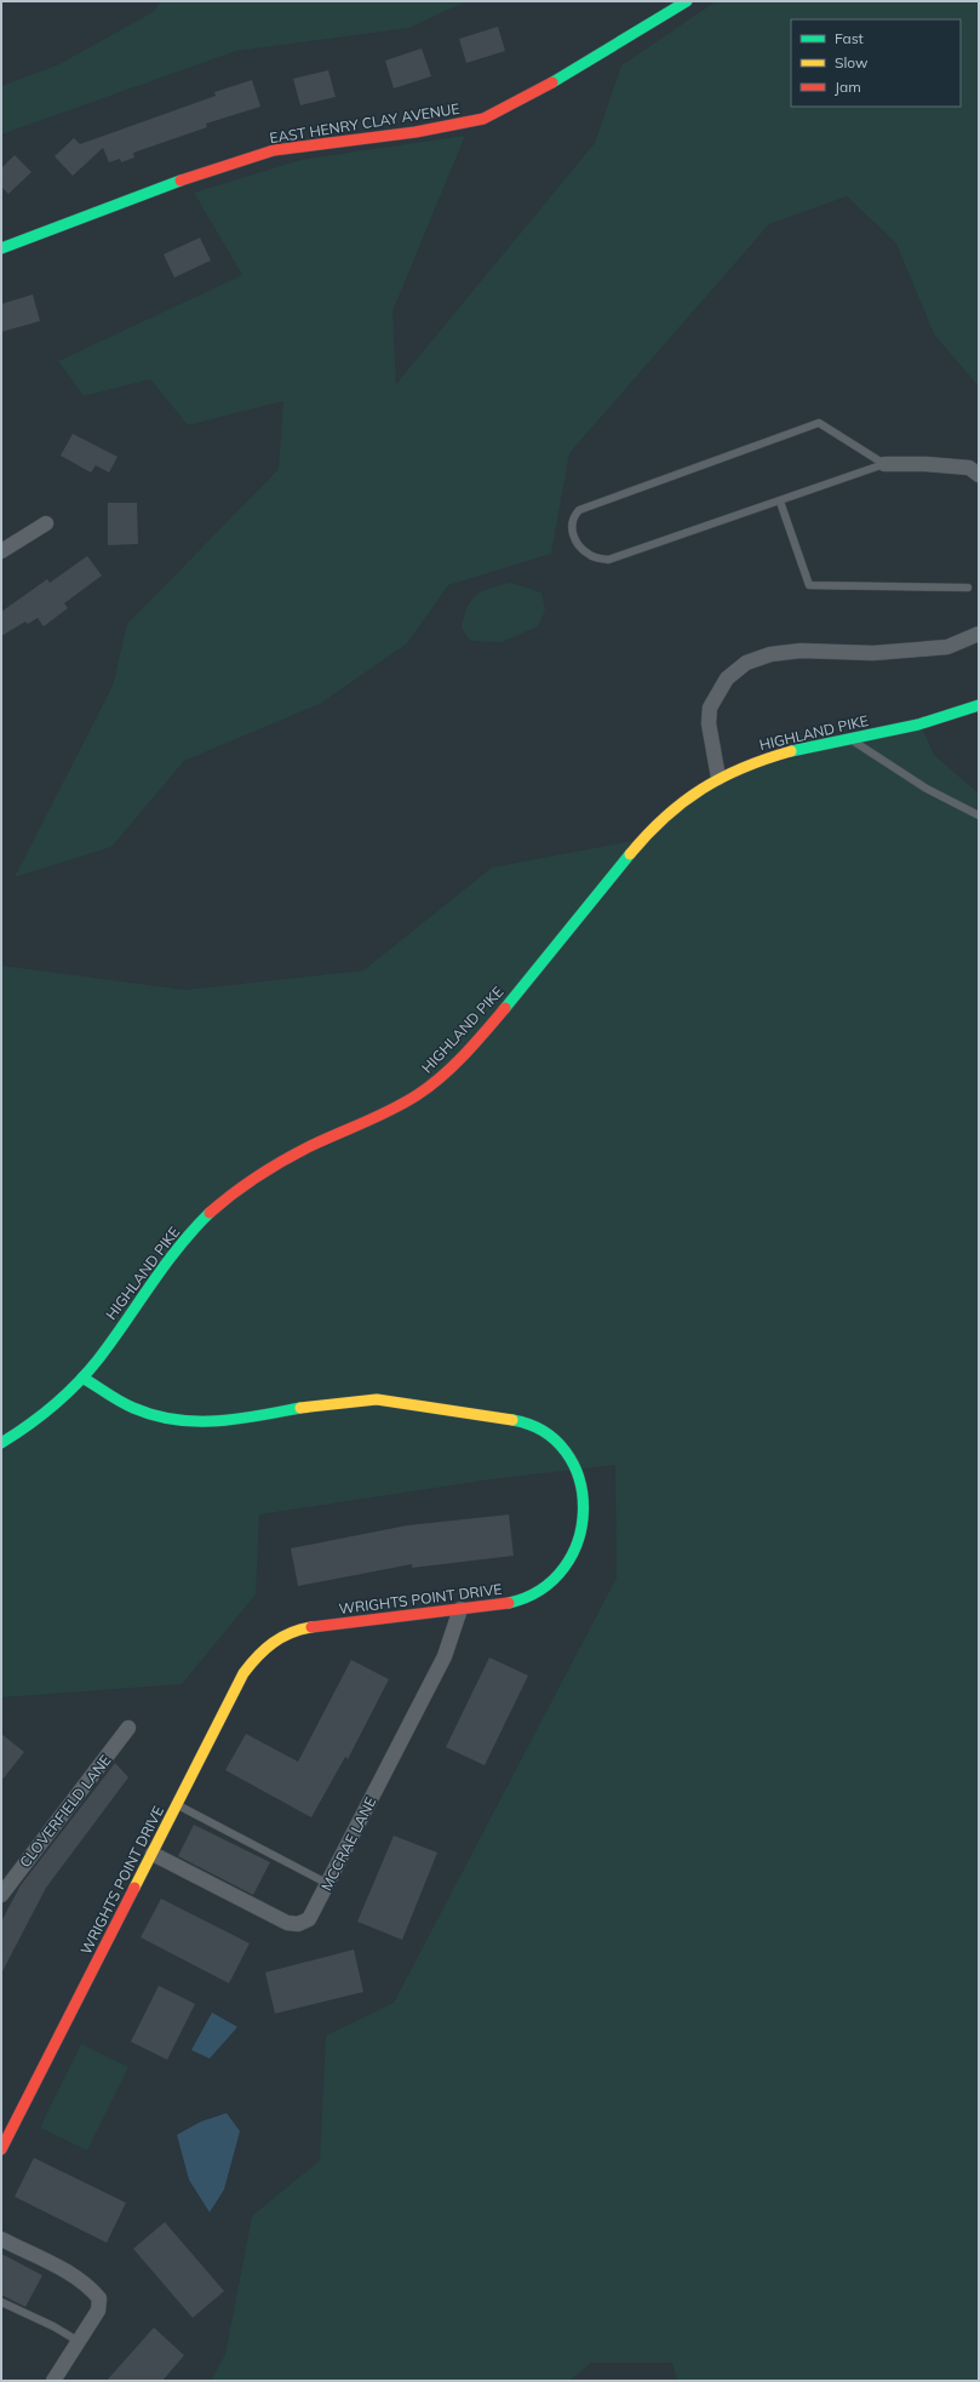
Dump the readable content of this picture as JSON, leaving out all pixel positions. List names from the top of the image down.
{
  "streets": {
    "street": [
      "EAST HENRY CLAY AVENUE",
      "HIGHLAND PIKE",
      "WRIGHTS POINT DRIVE",
      "CLOVERFIELD LANE",
      "MCCRAE LANE"
    ]
  },
  "crossings": [
    ["HIGHLAND PIKE", "WRIGHTS POINT DRIVE"],
    ["WRIGHTS POINT DRIVE", "MCCRAE LANE"]
  ],
  "legend": ["Fast", "Slow", "Jam"]
}
